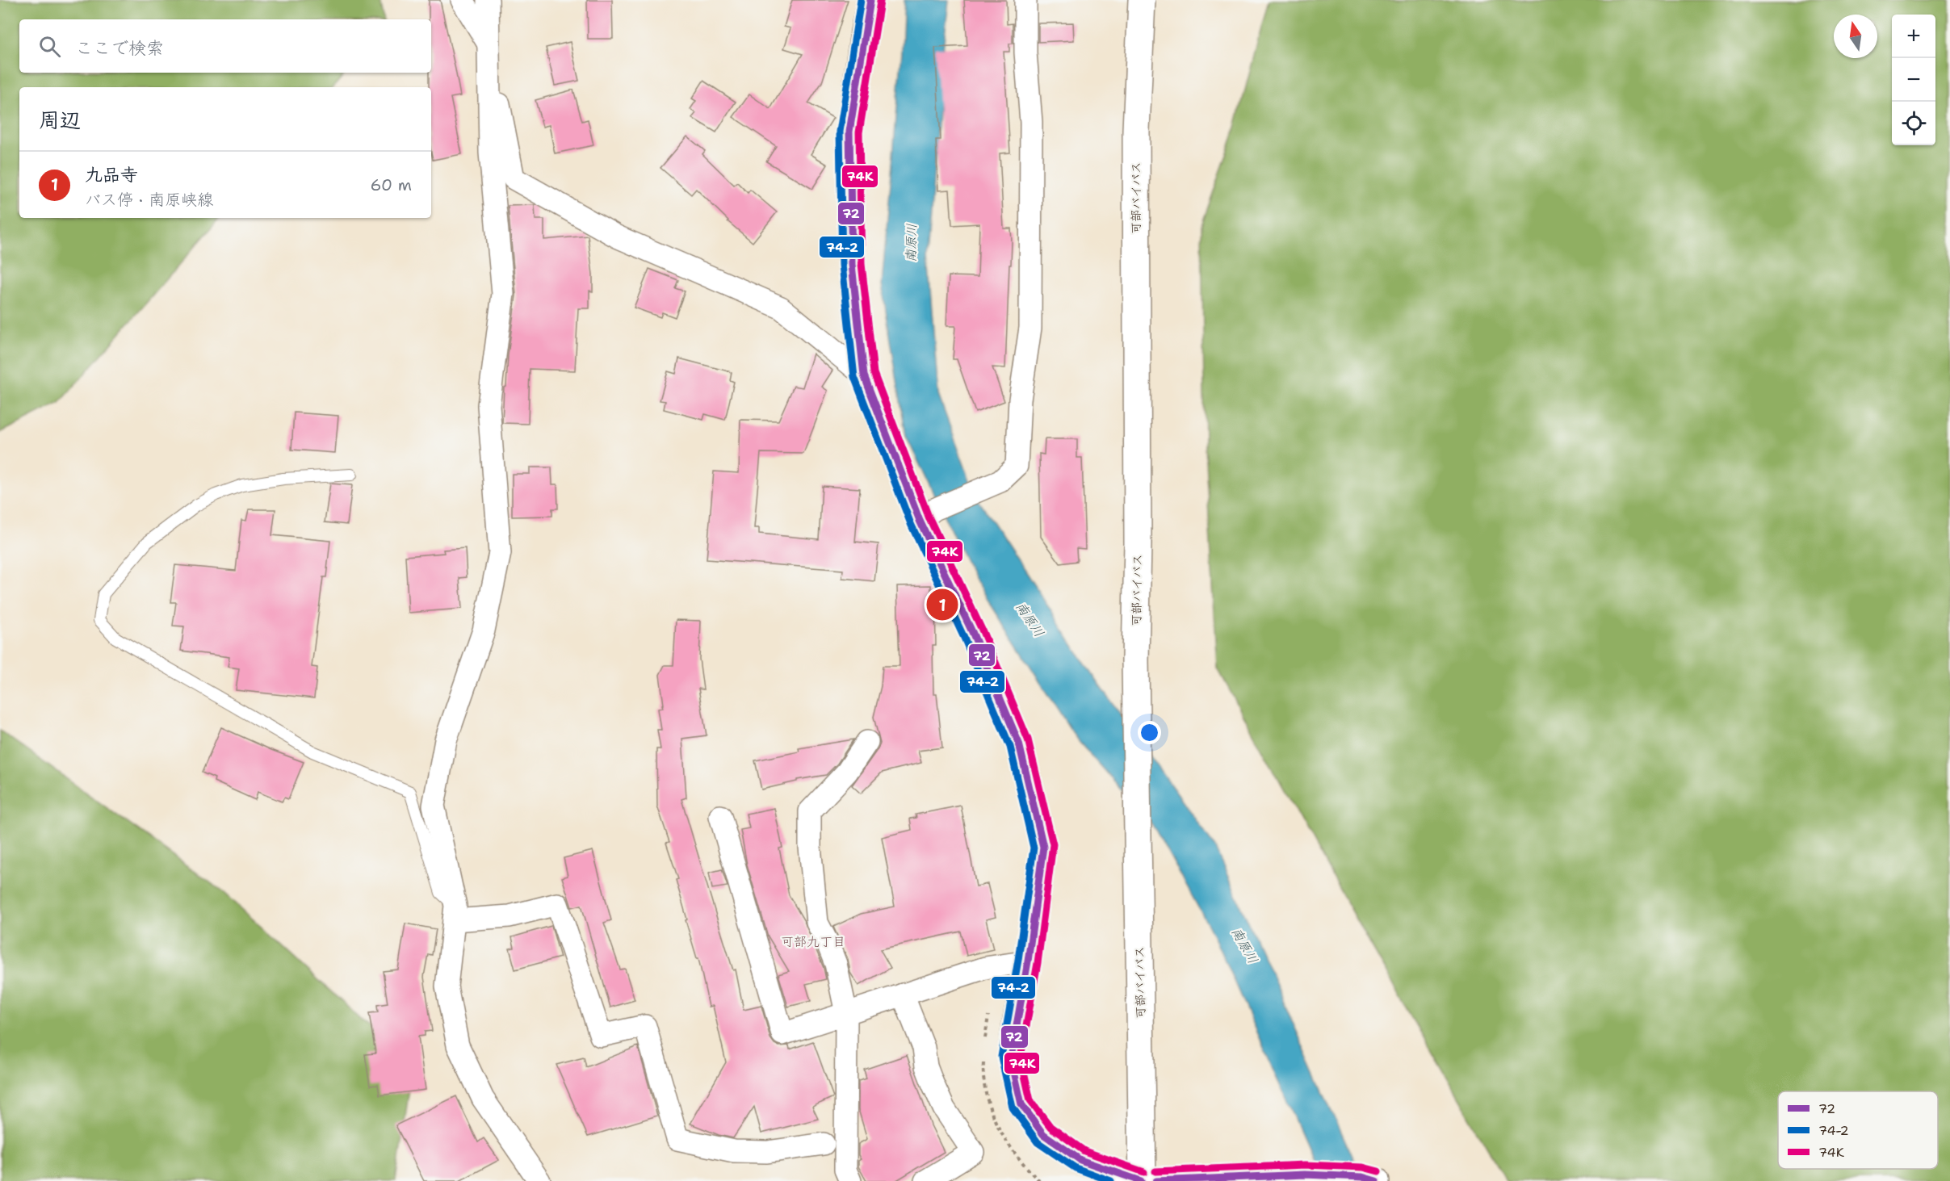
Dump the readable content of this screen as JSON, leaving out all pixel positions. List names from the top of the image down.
{
  "streets": {
    "main road": ["可部バイパス"]
  },
  "districts": ["可部九丁目"],
  "water": ["南原川"],
  "lines": ["transit line 72", "transit line 74-2", "transit line 74K"],
  "legend": ["72", "74-2", "74K"],
  "north": "top",
  "page": {
    "map_buttons": ["+", "−"],
    "search": "ここで検索",
    "heading": "周辺",
    "list": [
      {
        "mark": "1",
        "name": "九品寺",
        "note": "バス停 · 南原峡線",
        "value": "60 m"
      }
    ],
    "pins": "1"
  }
}
